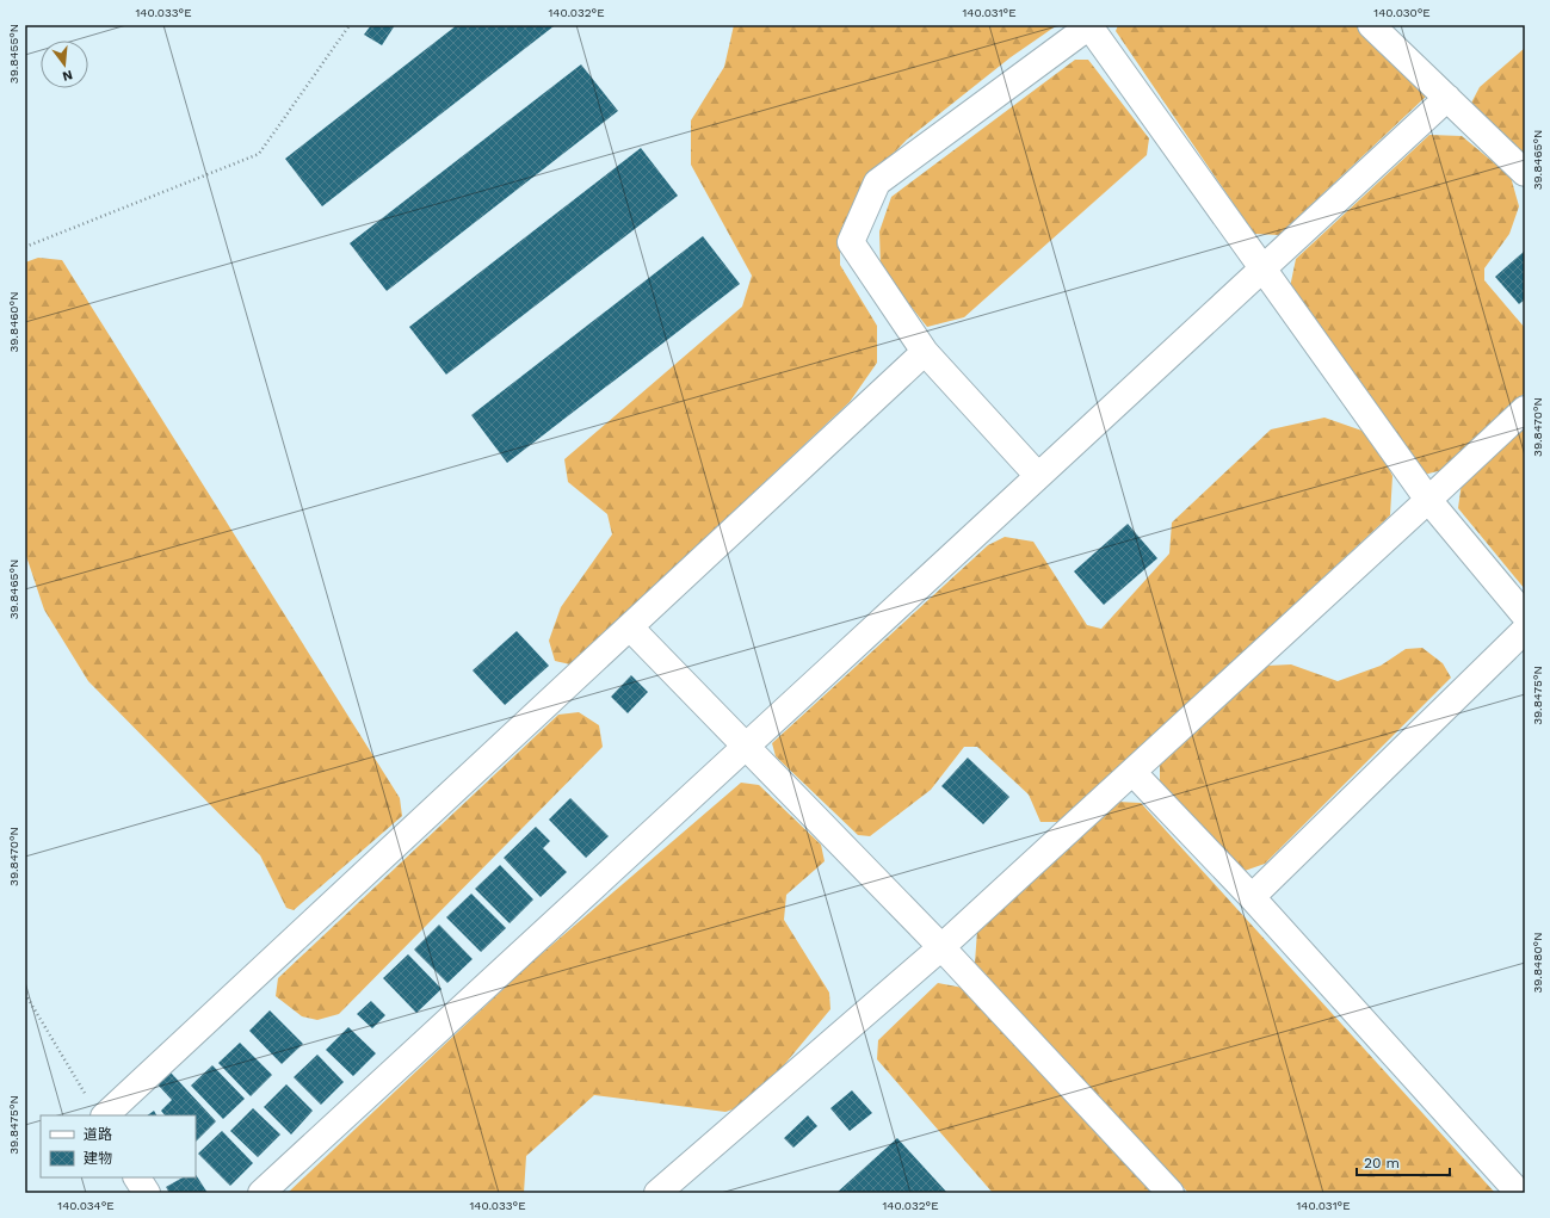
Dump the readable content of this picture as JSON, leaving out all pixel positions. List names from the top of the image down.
{
  "legend": ["道路", "建物"],
  "scale_bar": "20 m",
  "north": "bottom",
  "coordinates": [
    "140.033°E",
    "140.032°E",
    "140.031°E",
    "140.030°E",
    "39.8455°N",
    "39.8465°N",
    "39.8460°N",
    "39.8470°N",
    "39.8475°N",
    "39.8480°N",
    "140.034°E"
  ]
}
